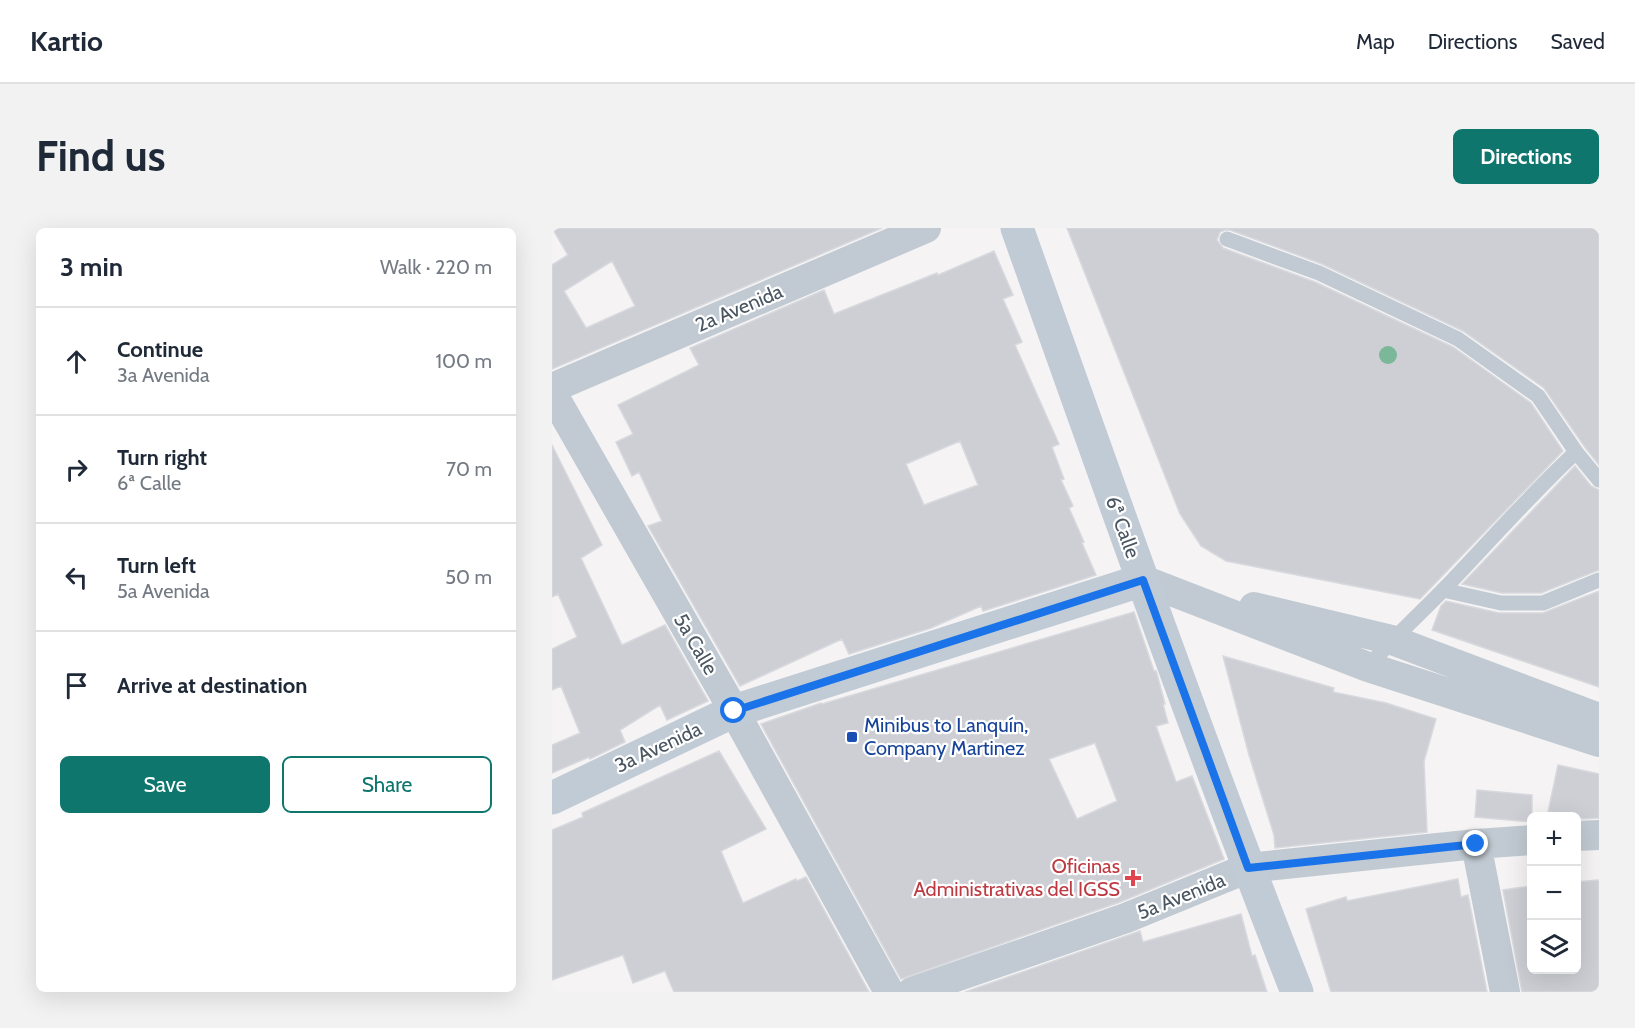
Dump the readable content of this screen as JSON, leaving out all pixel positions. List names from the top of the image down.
{
  "streets": {
    "main road": ["6ª Calle", "3a Avenida"],
    "street": ["2a Avenida", "5a Calle", "5a Avenida"]
  },
  "crossings": [
    ["2a Avenida", "5a Calle"],
    ["6ª Calle", "3a Avenida"],
    ["6ª Calle", "5a Avenida"],
    ["5a Calle", "3a Avenida"]
  ],
  "places": {
    "transit": ["Minibus to Lanquín, Company Martinez"],
    "health": ["Oficinas Administrativas del IGSS"]
  },
  "page": {
    "header": "Kartio",
    "nav": ["Map", "Directions", "Saved"],
    "buttons": [
      "Directions",
      ["Save", "Share"]
    ],
    "title": "Find us",
    "heading": ["3 min", "Walk · 220 m"],
    "list": [
      ["Continue", "3a Avenida", "100 m"],
      ["Turn right", "6ª Calle", "70 m"],
      ["Turn left", "5a Avenida", "50 m"],
      "Arrive at destination"
    ],
    "map_buttons": ["+", "−"]
  }
}
